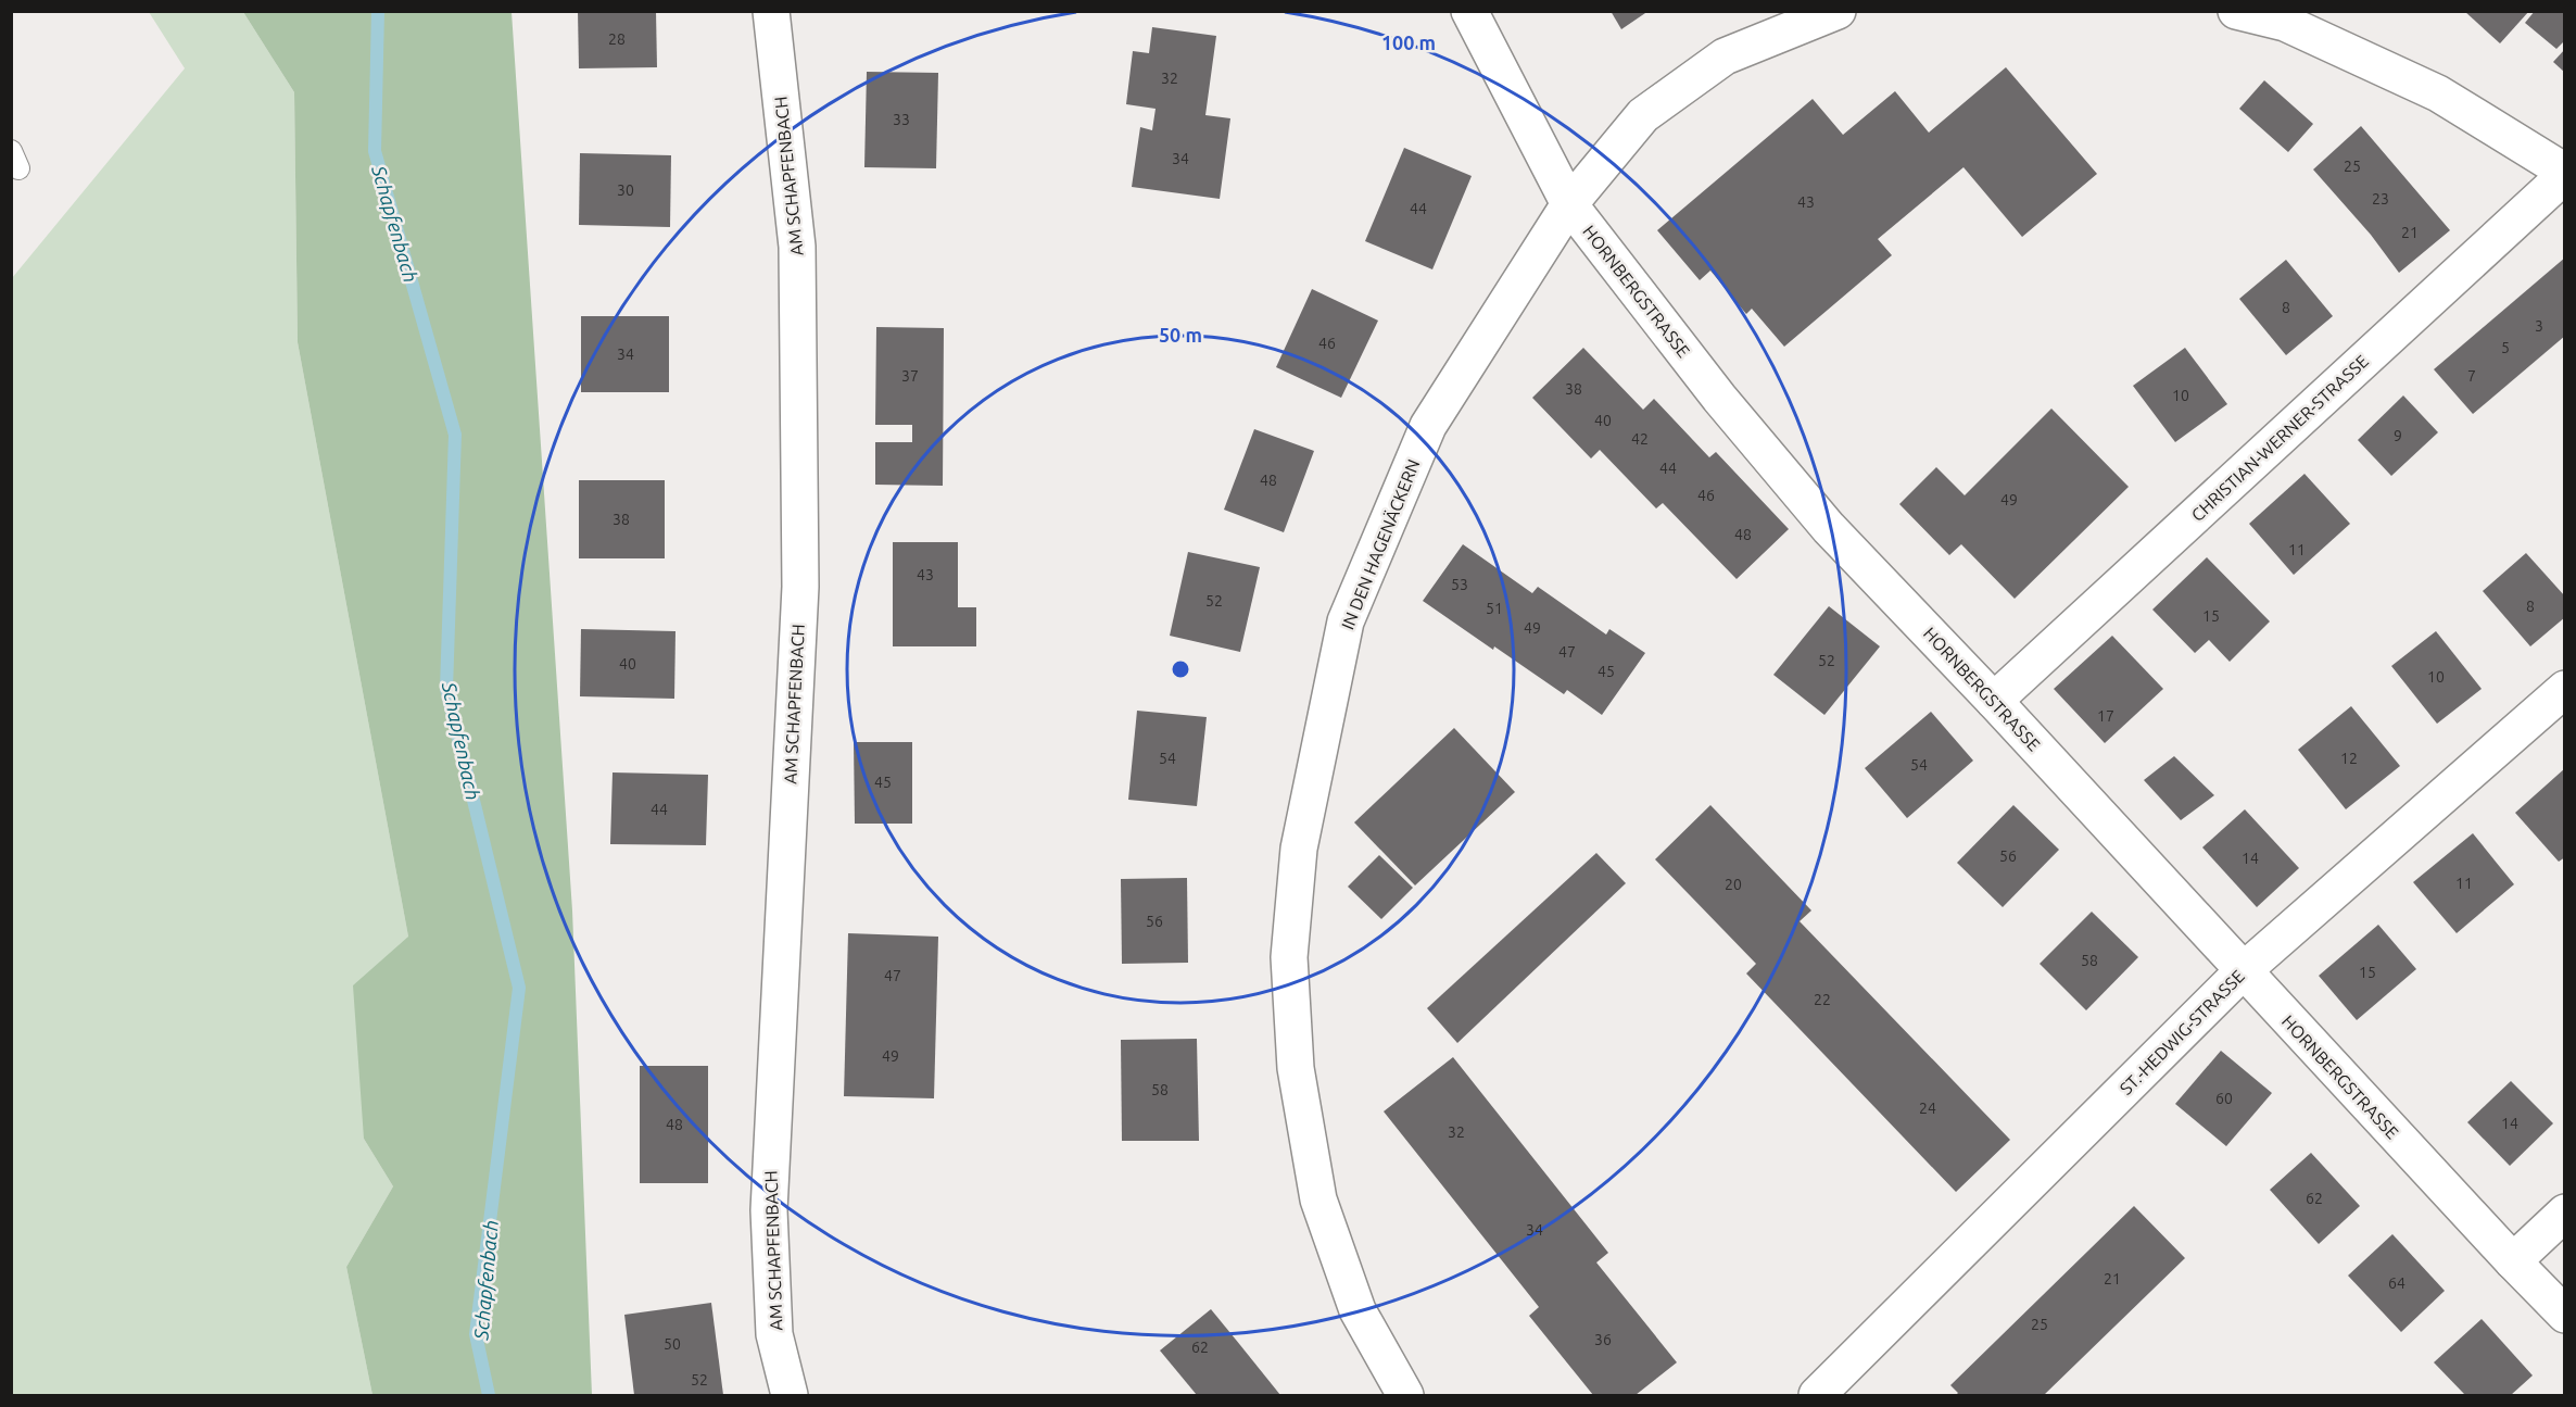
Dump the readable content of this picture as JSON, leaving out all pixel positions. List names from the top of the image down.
{
  "streets": {
    "street": [
      "AM SCHAPFENBACH",
      "HORNBERGSTRASSE",
      "CHRISTIAN-WERNER-STRASSE",
      "IN DEN HAGENÄCKERN",
      "ST.-HEDWIG-STRASSE"
    ]
  },
  "crossings": [
    ["HORNBERGSTRASSE", "CHRISTIAN-WERNER-STRASSE"],
    ["HORNBERGSTRASSE", "IN DEN HAGENÄCKERN"],
    ["HORNBERGSTRASSE", "ST.-HEDWIG-STRASSE"]
  ],
  "water": ["Schapfenbach"],
  "house_numbers": [
    "28",
    "32",
    "33",
    "34",
    "25",
    "30",
    "23",
    "43",
    "44",
    "21",
    "8",
    "3",
    "46",
    "5",
    "34",
    "37",
    "7",
    "38",
    "10",
    "40",
    "9",
    "42",
    "44",
    "48",
    "46",
    "49",
    "38",
    "48",
    "11",
    "43",
    "53",
    "52",
    "8",
    "51",
    "15",
    "49",
    "47",
    "52",
    "40",
    "45",
    "10",
    "17",
    "54",
    "12",
    "54",
    "45",
    "44",
    "56",
    "14",
    "11",
    "20",
    "56",
    "58",
    "15",
    "47",
    "22",
    "49",
    "58",
    "60",
    "24",
    "14",
    "48",
    "32",
    "62",
    "34",
    "21",
    "64",
    "25",
    "36",
    "50",
    "62",
    "52"
  ],
  "rings": ["100 m", "50 m"]
}
